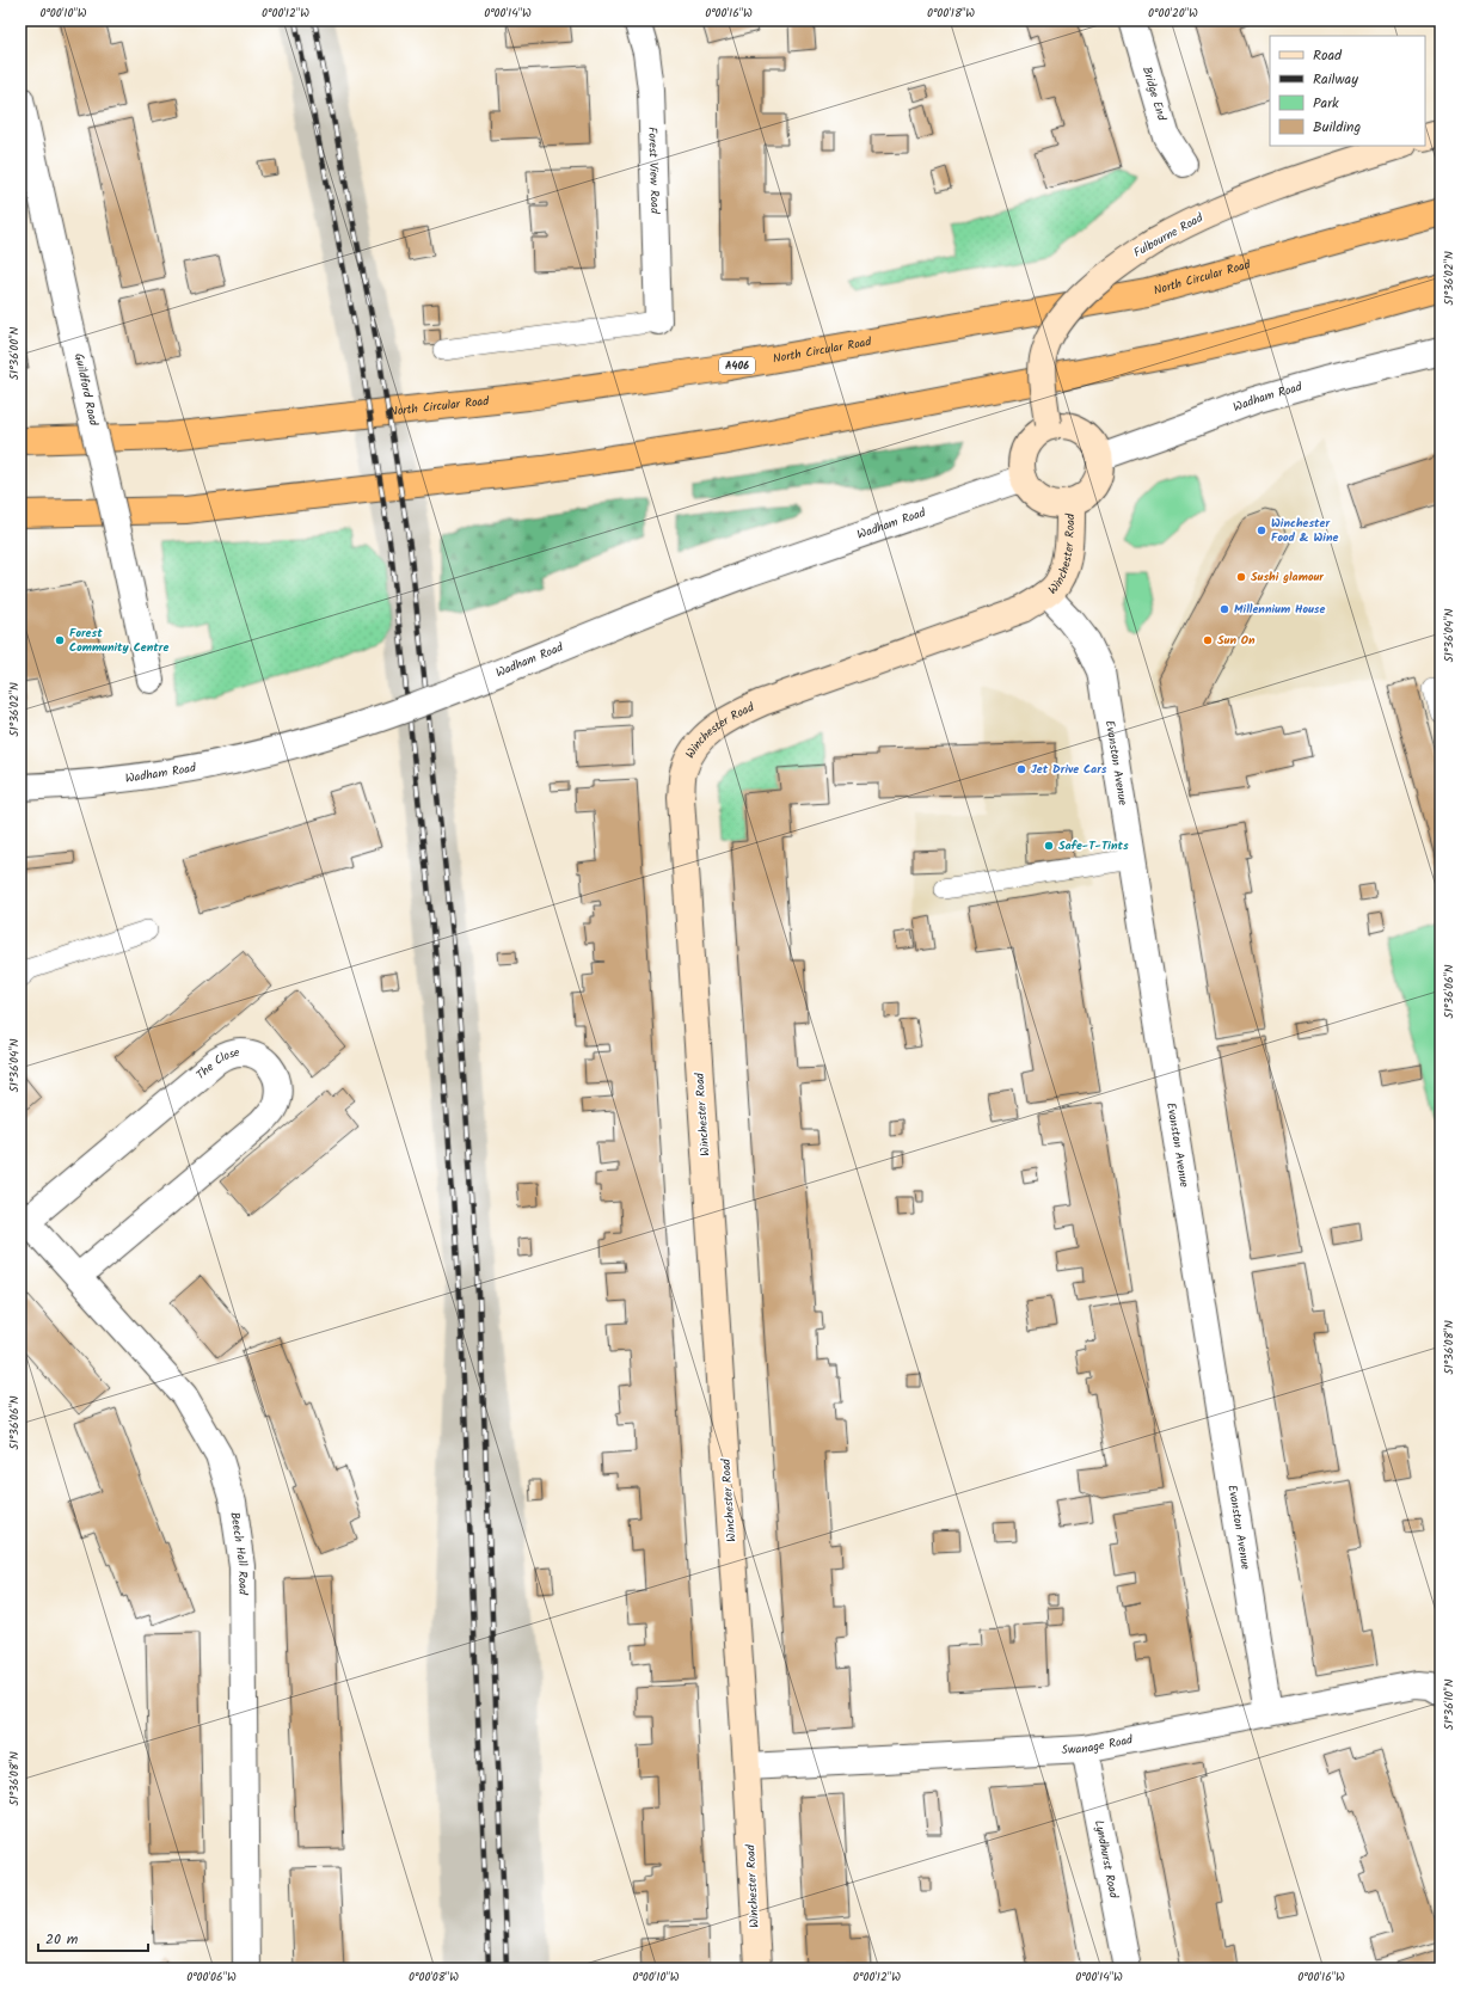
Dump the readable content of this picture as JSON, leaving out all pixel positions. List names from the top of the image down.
{
  "streets": {
    "highway": ["North Circular Road", "A406"],
    "main road": ["Fulbourne Road", "Winchester Road"],
    "street": [
      "Bridge End",
      "Forest View Road",
      "Guildford Road",
      "Wadham Road",
      "Evanston Avenue",
      "The Close",
      "Beech Hall Road",
      "Swanage Road",
      "Lyndhurst Road"
    ]
  },
  "crossings": [
    ["Fulbourne Road", "Wadham Road"],
    ["Fulbourne Road", "Winchester Road"],
    ["Wadham Road", "Winchester Road"],
    ["Winchester Road", "Evanston Avenue"],
    ["Winchester Road", "Swanage Road"],
    ["Evanston Avenue", "Swanage Road"],
    ["The Close", "Beech Hall Road"],
    ["Swanage Road", "Lyndhurst Road"]
  ],
  "places": [
    "Winchester Food & Wine",
    "Sushi glamour",
    "Millennium House",
    "Forest Community Centre",
    "Sun On",
    "Jet Drive Cars",
    "Safe-T-Tints"
  ],
  "legend": [
    "Road",
    "Railway",
    "Park",
    "Building"
  ],
  "scale_bar": "20 m",
  "coordinates": [
    "0°00'10\"W",
    "0°00'12\"W",
    "0°00'14\"W",
    "0°00'16\"W",
    "0°00'18\"W",
    "0°00'20\"W",
    "51°36'02\"N",
    "51°36'00\"N",
    "51°36'04\"N",
    "51°36'06\"N",
    "51°36'08\"N",
    "51°36'10\"N",
    "0°00'06\"W",
    "0°00'08\"W"
  ]
}
